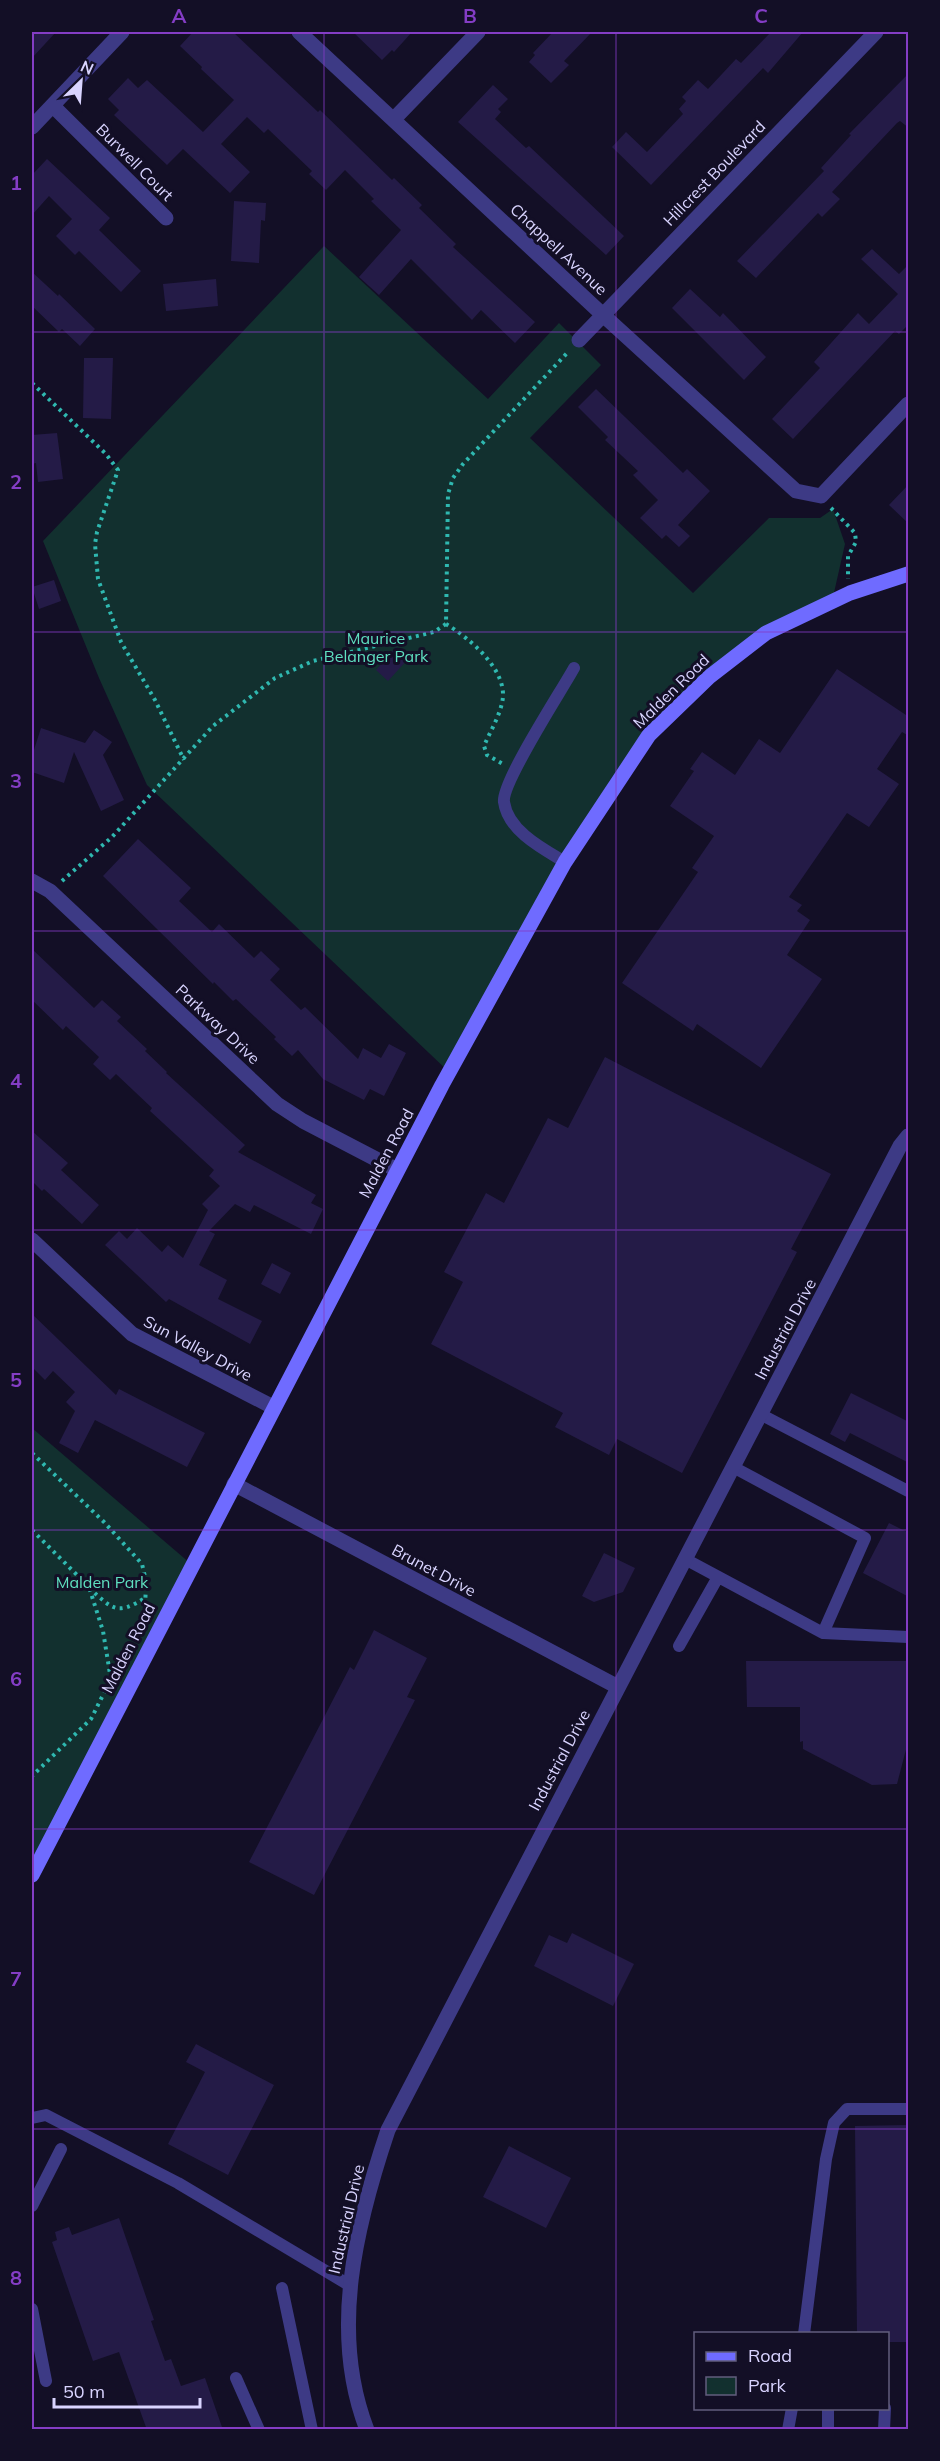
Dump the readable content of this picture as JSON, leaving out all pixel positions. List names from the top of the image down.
{
  "streets": {
    "main road": ["Malden Road"],
    "street": [
      "Burwell Court",
      "Hillcrest Boulevard",
      "Chappell Avenue",
      "Parkway Drive",
      "Industrial Drive",
      "Sun Valley Drive",
      "Brunet Drive"
    ]
  },
  "crossings": [
    ["Hillcrest Boulevard", "Chappell Avenue"],
    ["Malden Road", "Parkway Drive"],
    ["Malden Road", "Sun Valley Drive"],
    ["Malden Road", "Brunet Drive"],
    ["Industrial Drive", "Brunet Drive"]
  ],
  "parks": ["Maurice Belanger Park", "Malden Park"],
  "legend": ["Road", "Park"],
  "scale_bar": "50 m",
  "north": "top right",
  "grid": {
    "columns": ["A", "B", "C"],
    "rows": [
      "1",
      "2",
      "3",
      "4",
      "5",
      "6",
      "7",
      "8"
    ]
  }
}
